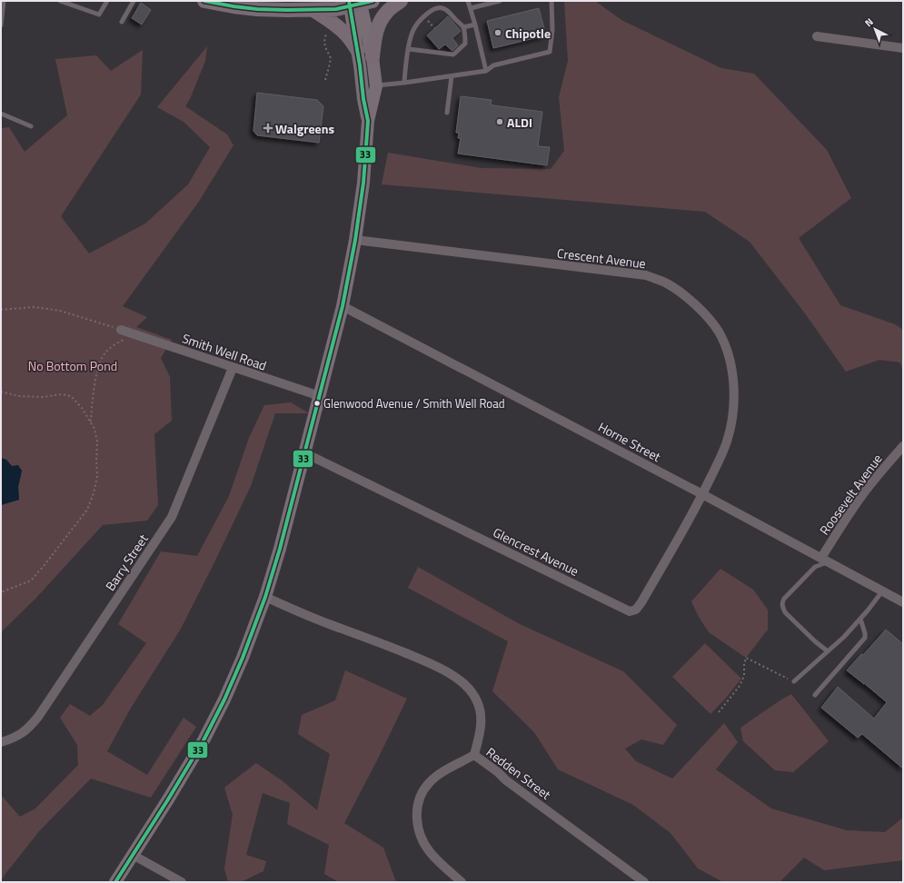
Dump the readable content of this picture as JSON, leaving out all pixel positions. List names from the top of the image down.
{
  "streets": {
    "street": [
      "Crescent Avenue",
      "Smith Well Road",
      "Horne Street",
      "Roosevelt Avenue",
      "Glencrest Avenue",
      "Barry Street",
      "Redden Street"
    ]
  },
  "crossings": [
    ["Crescent Avenue", "Horne Street"],
    ["Crescent Avenue", "Glencrest Avenue"],
    ["Smith Well Road", "Barry Street"],
    ["Horne Street", "Roosevelt Avenue"],
    ["Horne Street", "Glencrest Avenue"]
  ],
  "parks": ["No Bottom Pond"],
  "places": {
    "other": ["Chipotle", "ALDI", "Glenwood Avenue / Smith Well Road"],
    "health": ["Walgreens"]
  },
  "lines": ["transit line 33"],
  "north": "top left"
}
